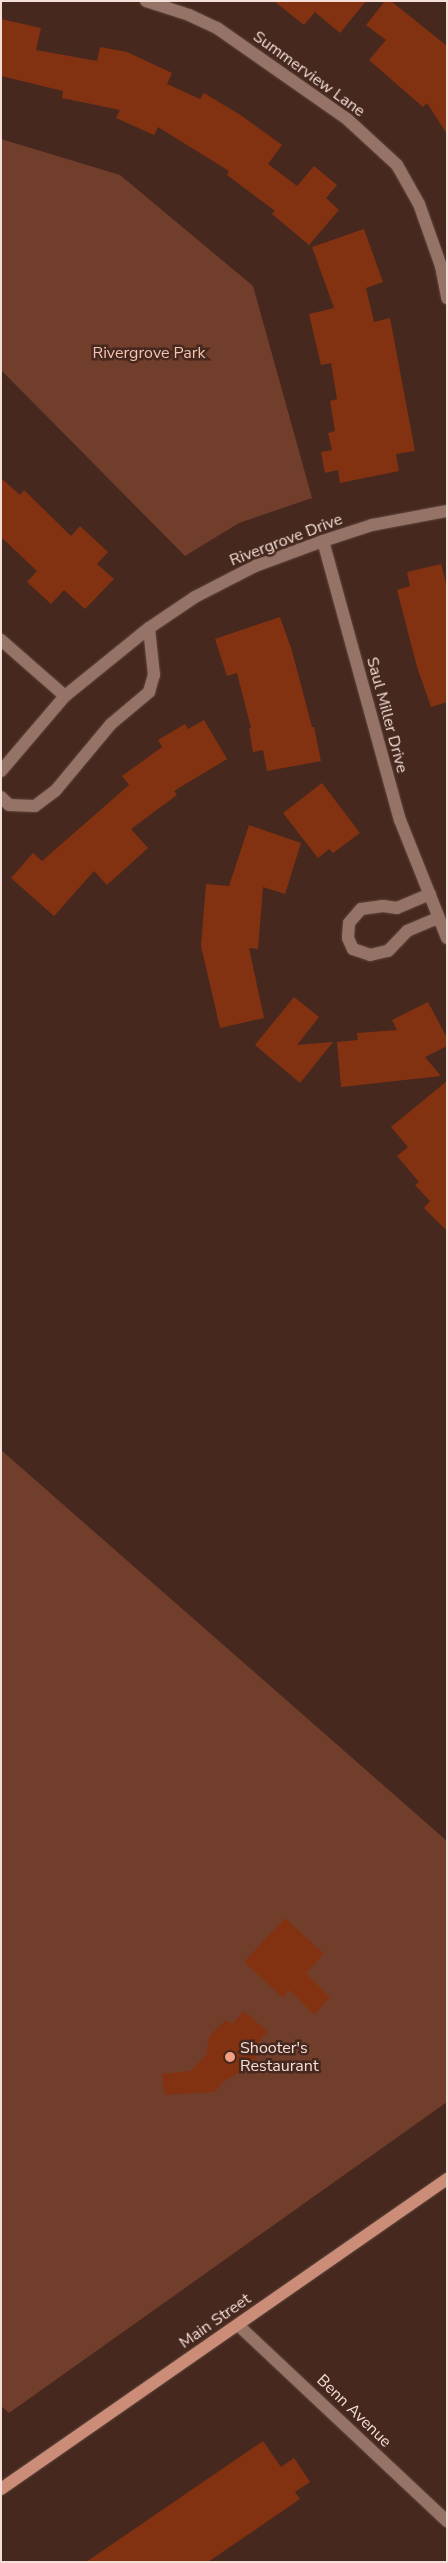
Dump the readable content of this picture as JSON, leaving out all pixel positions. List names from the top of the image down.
{
  "streets": {
    "main road": ["Main Street"],
    "street": [
      "Summerview Lane",
      "Rivergrove Drive",
      "Saul Miller Drive",
      "Benn Avenue"
    ]
  },
  "crossings": [
    ["Rivergrove Drive", "Saul Miller Drive"],
    ["Main Street", "Benn Avenue"]
  ],
  "parks": ["Rivergrove Park"],
  "places": ["Shooter's Restaurant"]
}
